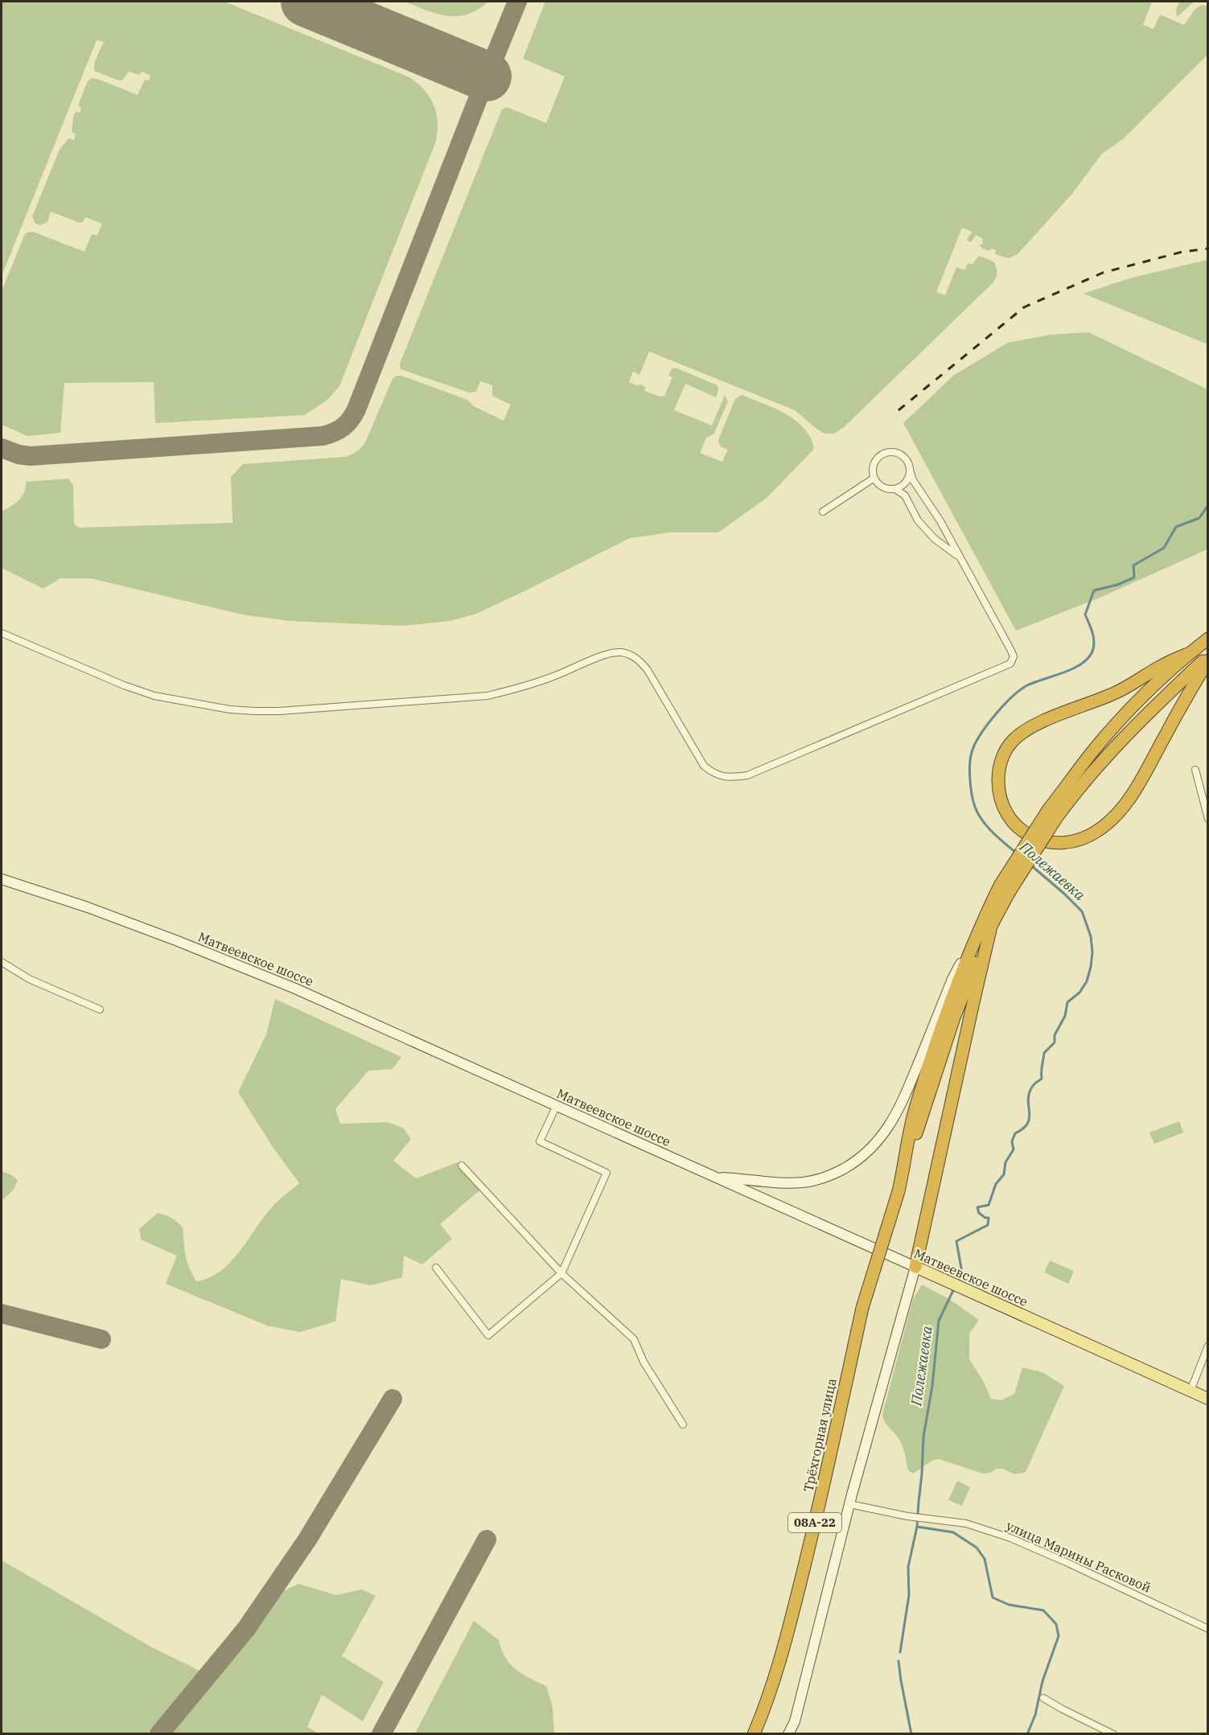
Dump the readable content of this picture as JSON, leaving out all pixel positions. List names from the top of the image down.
{
  "streets": {
    "highway": ["Трёхгорная улица", "08А-22"],
    "main road": ["Матвеевское шоссе"],
    "street": ["улица Марины Расковой"]
  },
  "water": ["Полежаевка"]
}
